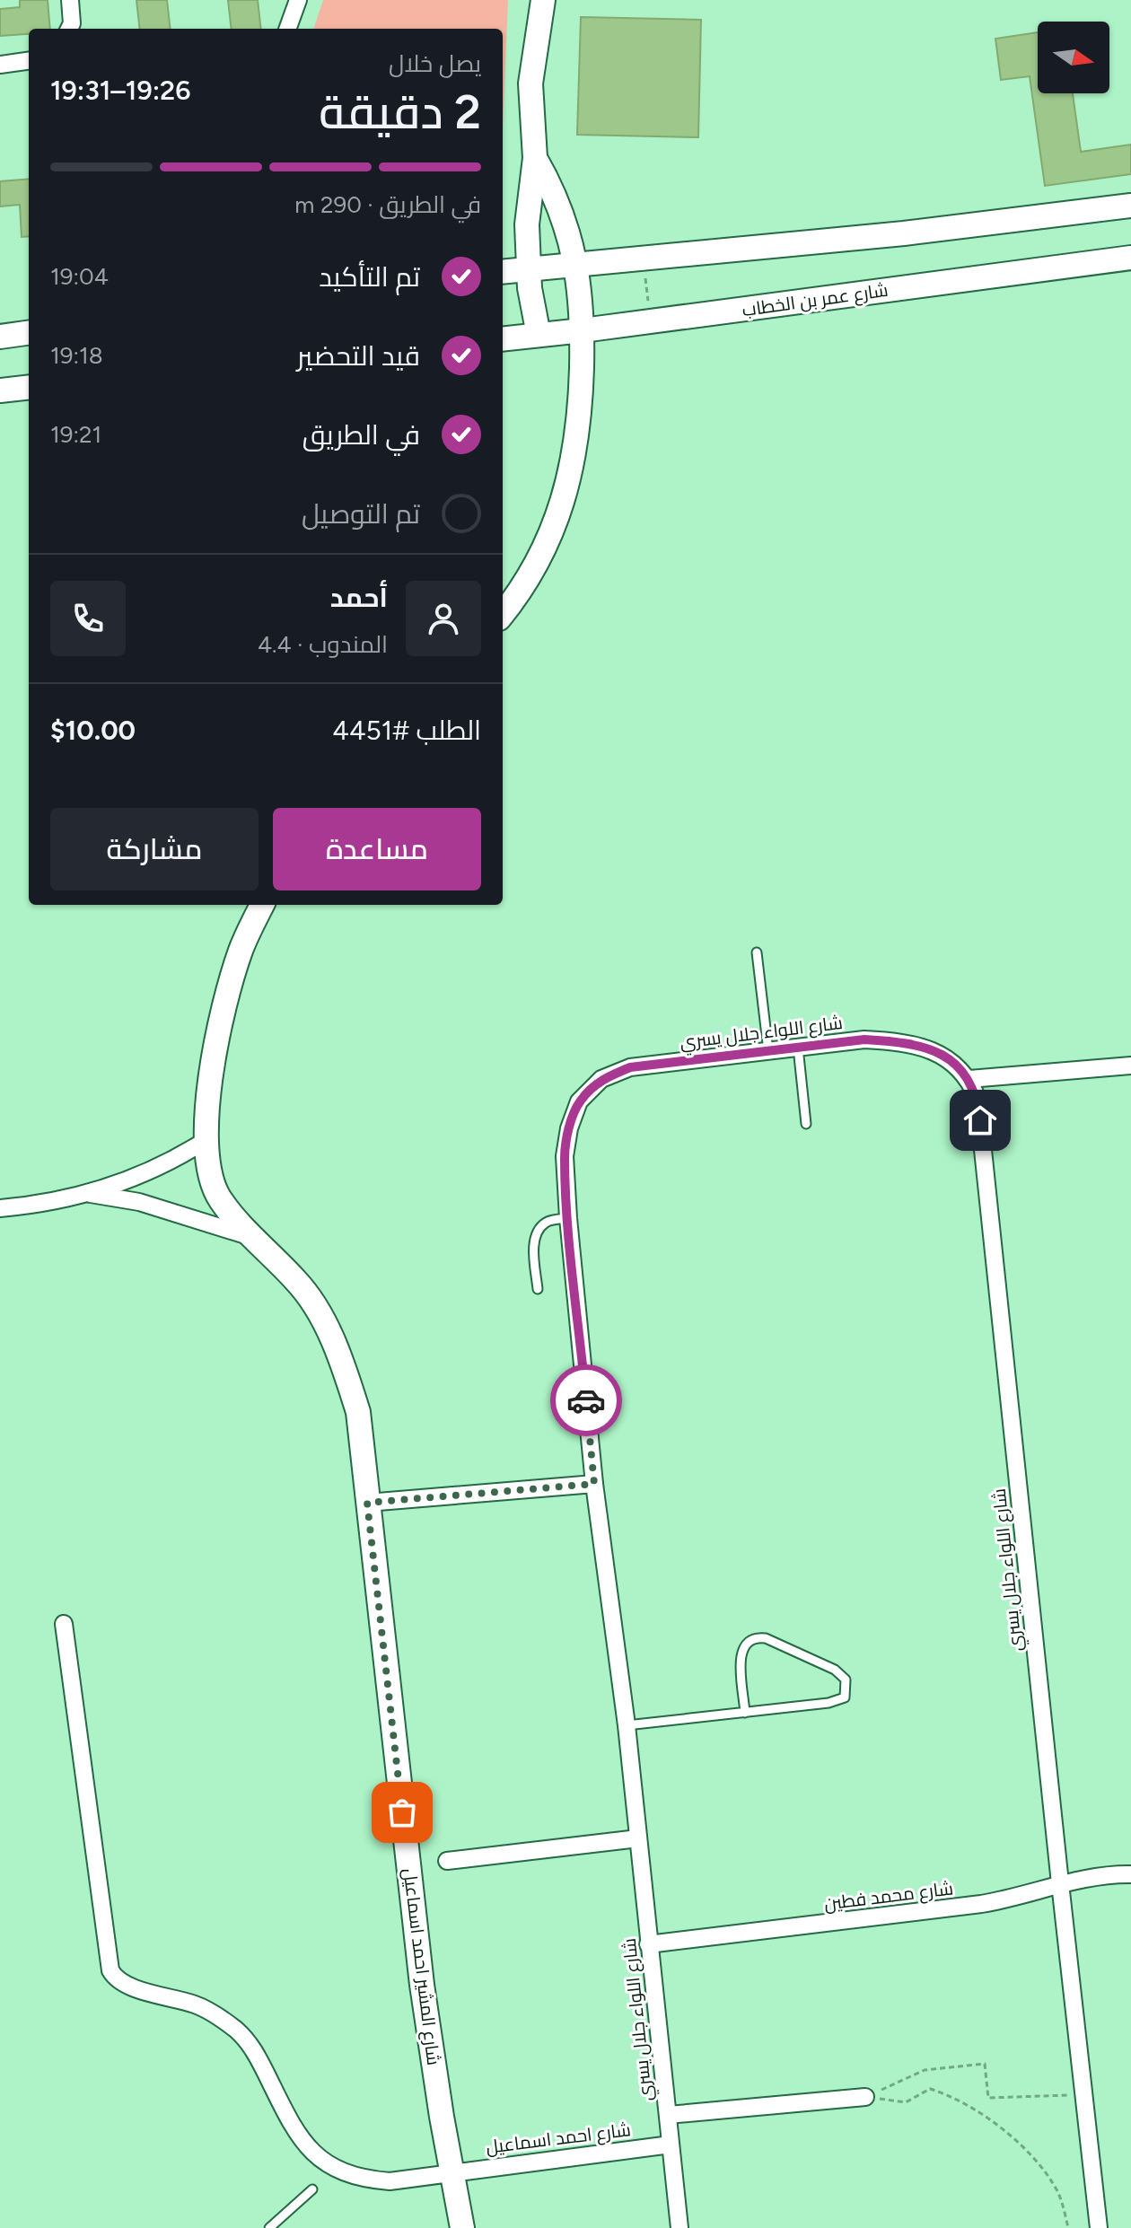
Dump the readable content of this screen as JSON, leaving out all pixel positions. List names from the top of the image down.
{
  "streets": {
    "street": [
      "شارع عمر بن الخطاب",
      "شارع اللواء جلال يسري",
      "شارع محمد فطين",
      "شارع المشير احمد اسماعيل",
      "شارع احمد اسماعيل"
    ]
  },
  "crossings": [
    ["شارع اللواء جلال يسري", "شارع محمد فطين"],
    ["شارع اللواء جلال يسري", "شارع احمد اسماعيل"],
    ["شارع المشير احمد اسماعيل", "شارع احمد اسماعيل"]
  ],
  "north": "right",
  "page": {
    "heading": ["2 دقيقة", "يصل خلال", "19:26–19:31"],
    "panel": [
      "أحمد",
      "المندوب · 4.4",
      "الطلب #4451",
      "$10.00"
    ],
    "bar": "في الطريق · 290 m",
    "list": [
      ["تم التأكيد", "19:04"],
      ["قيد التحضير", "19:18"],
      ["في الطريق", "19:21"],
      "تم التوصيل"
    ],
    "buttons": ["مساعدة", "مشاركة"]
  }
}
